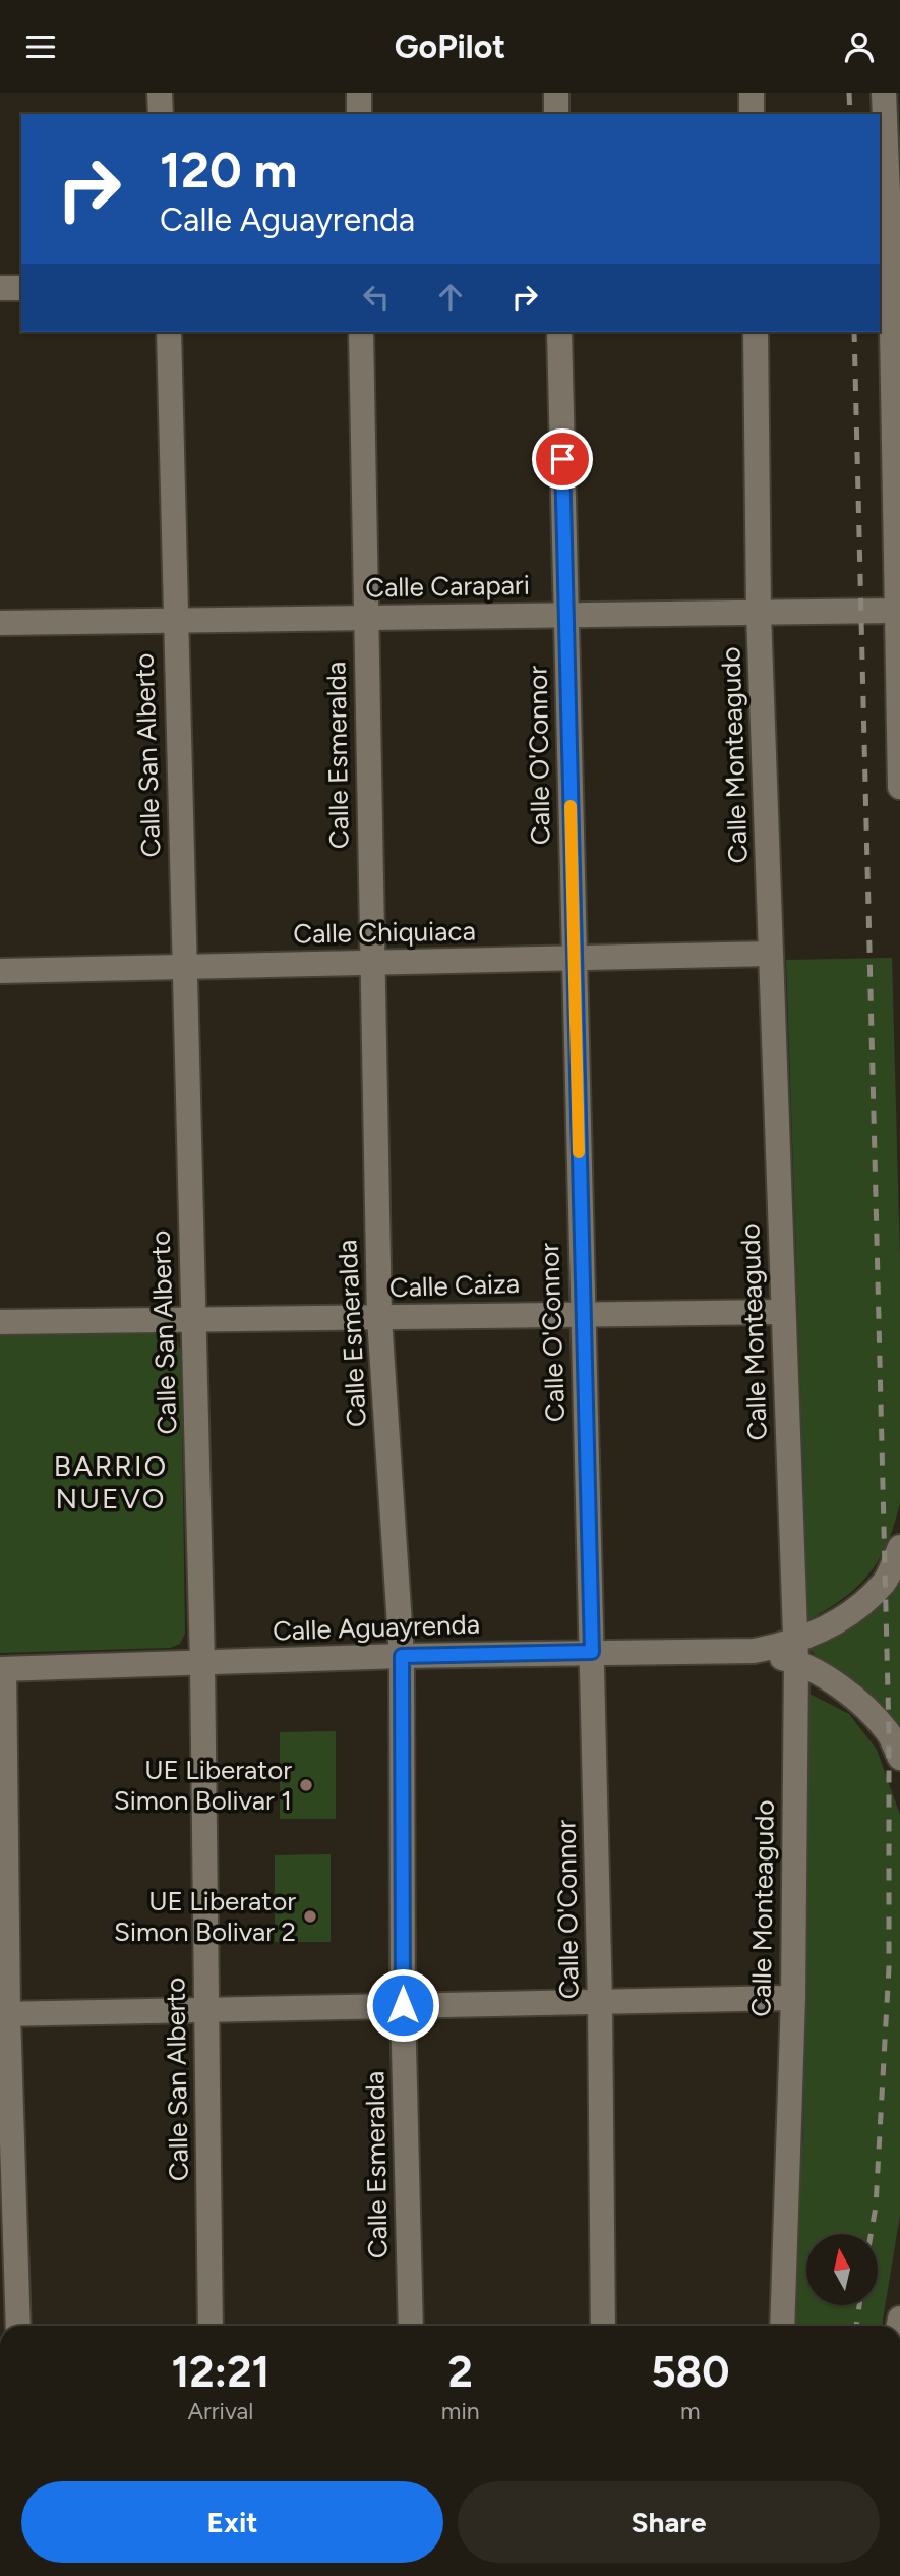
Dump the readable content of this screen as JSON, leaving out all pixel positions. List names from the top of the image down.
{
  "streets": {
    "street": [
      "Calle Carapari",
      "Calle San Alberto",
      "Calle Esmeralda",
      "Calle O'Connor",
      "Calle Monteagudo",
      "Calle Chiquiaca",
      "Calle Caiza",
      "Calle Aguayrenda"
    ]
  },
  "crossings": [
    ["Calle Carapari", "Calle San Alberto"],
    ["Calle Carapari", "Calle Esmeralda"],
    ["Calle Carapari", "Calle O'Connor"],
    ["Calle Carapari", "Calle Monteagudo"],
    ["Calle San Alberto", "Calle Chiquiaca"],
    ["Calle San Alberto", "Calle Caiza"],
    ["Calle San Alberto", "Calle Aguayrenda"],
    ["Calle Esmeralda", "Calle Chiquiaca"],
    ["Calle Esmeralda", "Calle Caiza"],
    ["Calle Esmeralda", "Calle Aguayrenda"],
    ["Calle O'Connor", "Calle Chiquiaca"],
    ["Calle O'Connor", "Calle Caiza"],
    ["Calle O'Connor", "Calle Aguayrenda"],
    ["Calle Monteagudo", "Calle Chiquiaca"],
    ["Calle Monteagudo", "Calle Caiza"],
    ["Calle Monteagudo", "Calle Aguayrenda"]
  ],
  "districts": ["BARRIO NUEVO"],
  "places": ["UE Liberator Simon Bolivar 1", "UE Liberator Simon Bolivar 2"],
  "north": "top",
  "page": {
    "header": "GoPilot",
    "turn": ["120 m", "Calle Aguayrenda"],
    "eta": [
      "12:21",
      "Arrival",
      "2",
      "min",
      "580",
      "m"
    ],
    "buttons": ["Exit", "Share"]
  }
}
